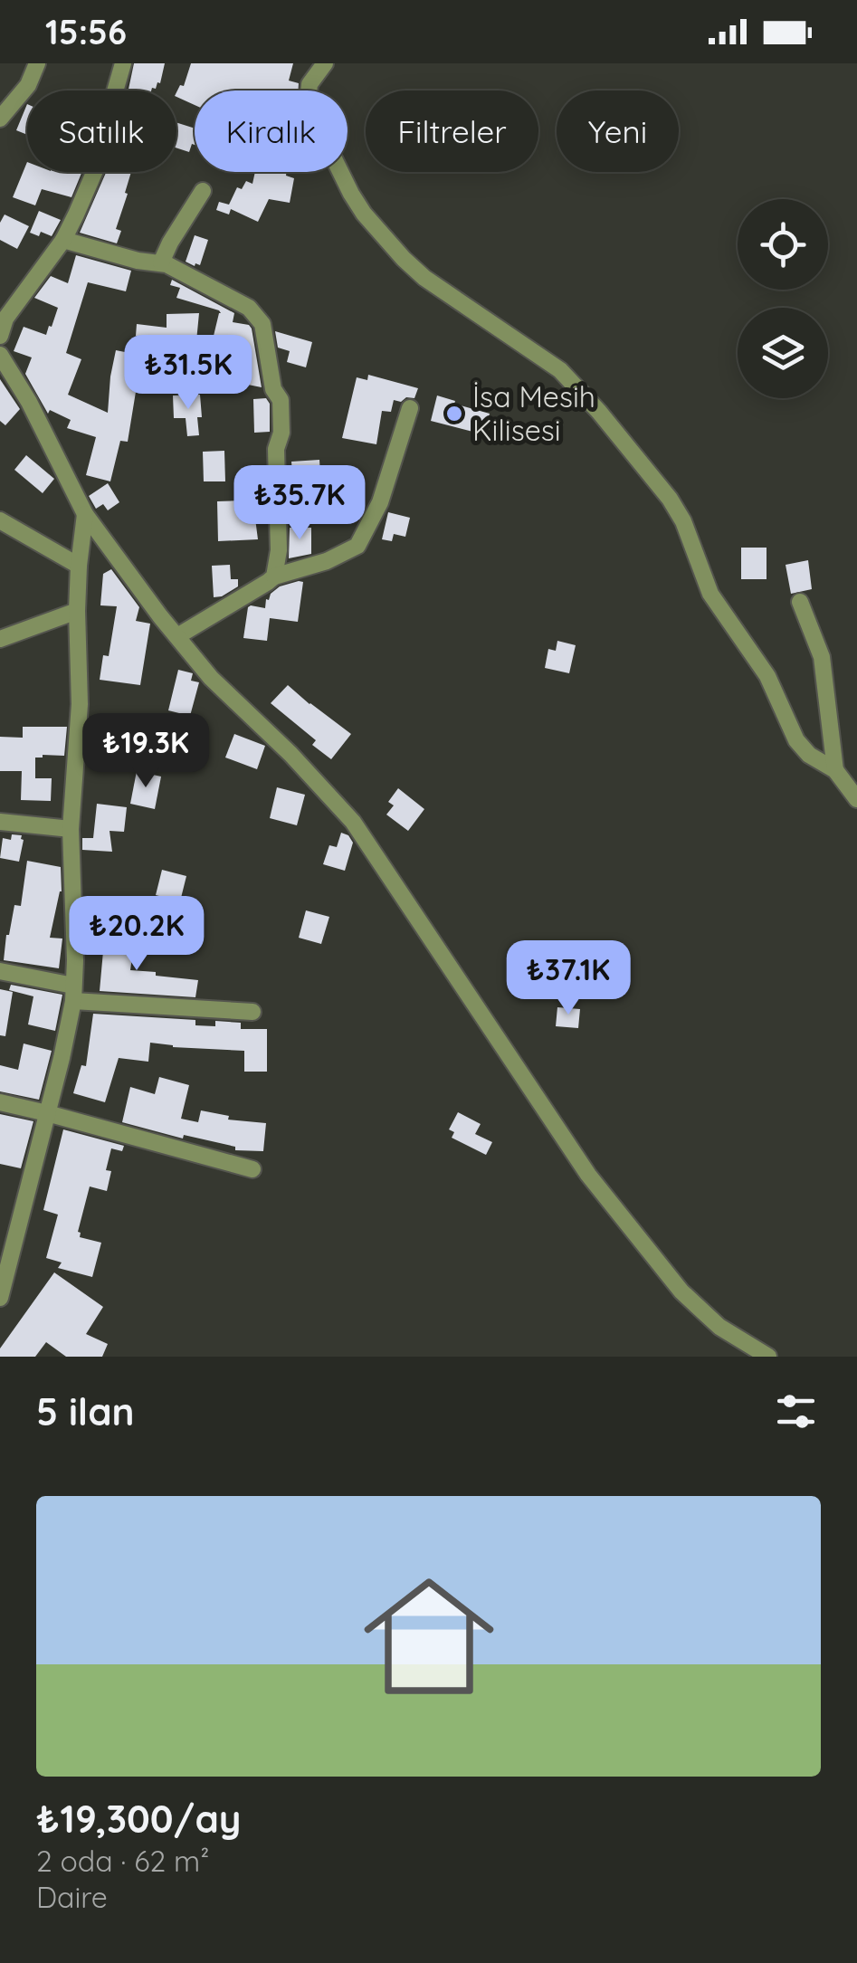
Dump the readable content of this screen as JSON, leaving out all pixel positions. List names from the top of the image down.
{
  "places": ["İsa Mesih Kilisesi"],
  "page": {
    "status": "15:56",
    "chip": [
      "Satılık",
      "Kiralık",
      "Filtreler",
      "Yeni"
    ],
    "price": [
      "₺31.5K",
      "₺35.7K",
      "₺19.3K",
      "₺20.2K",
      "₺37.1K"
    ],
    "heading": "5 ilan",
    "list": [
      {
        "name": "₺19,300/ay",
        "note": "2 oda · 62 m² · Daire"
      }
    ]
  }
}
